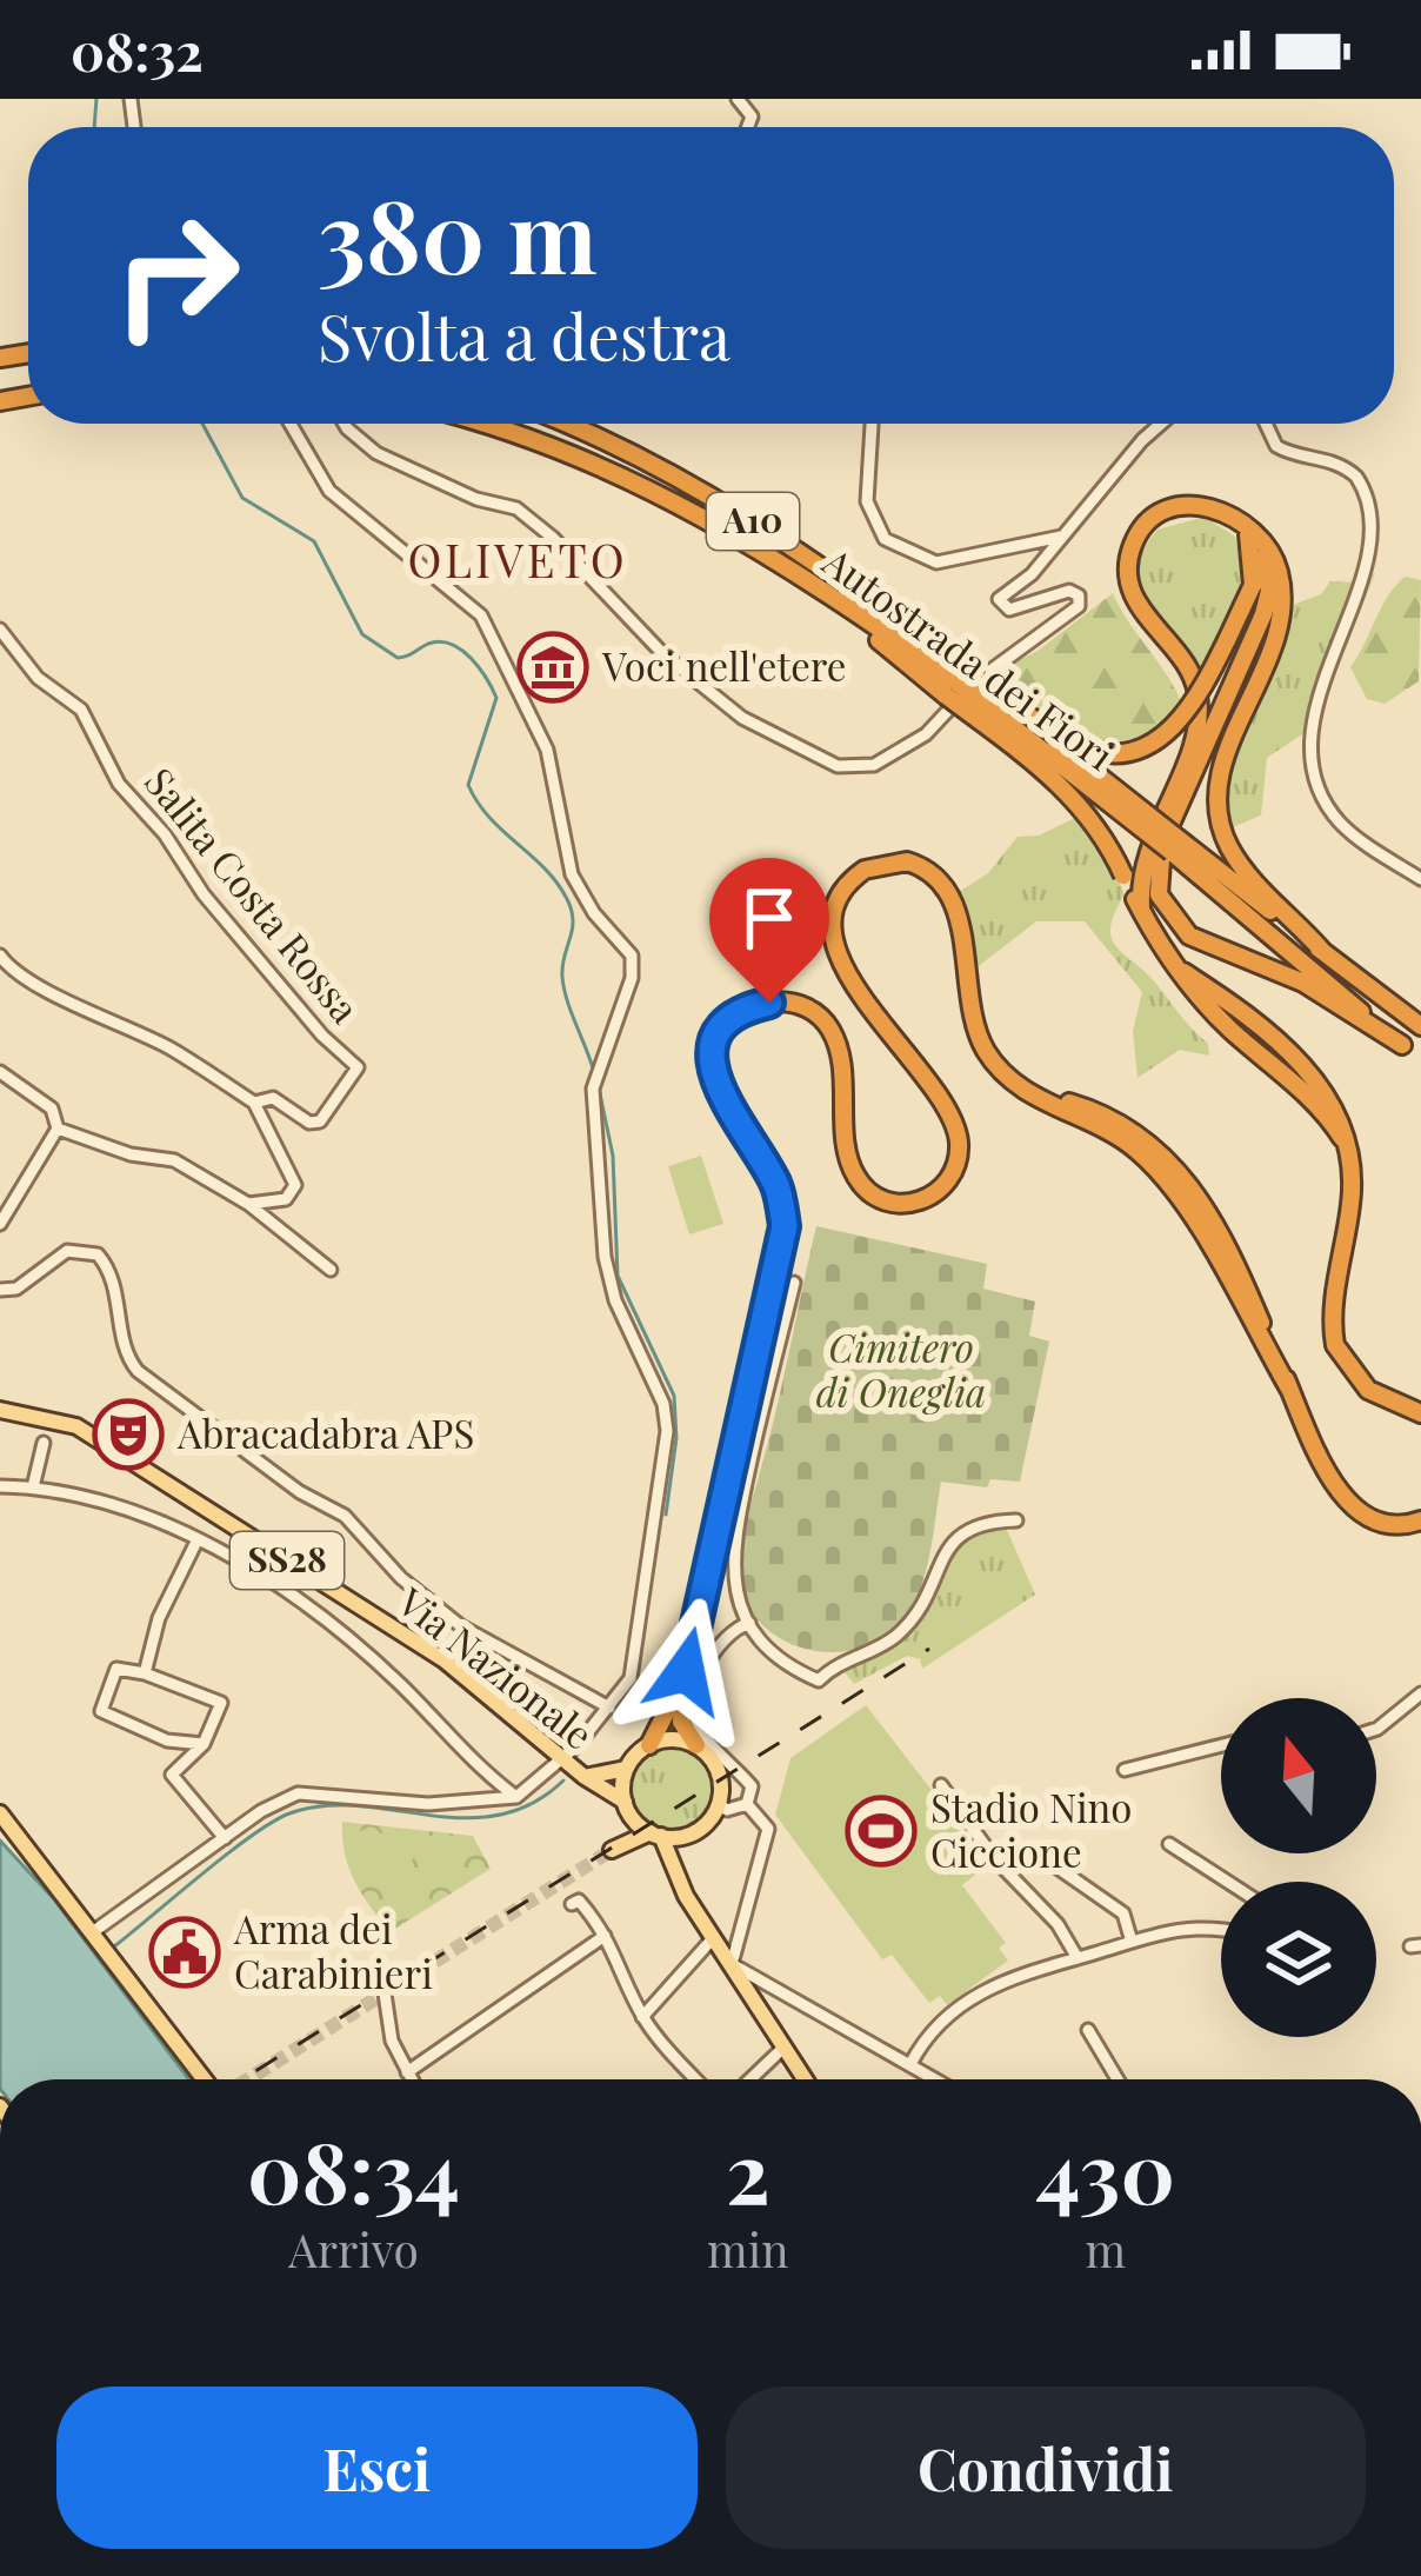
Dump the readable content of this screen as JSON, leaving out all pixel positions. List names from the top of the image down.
{
  "streets": {
    "highway": ["A10", "Autostrada dei Fiori"],
    "main road": ["SS28", "Via Nazionale"],
    "street": ["Salita Costa Rossa"]
  },
  "districts": ["OLIVETO"],
  "parks": ["Cimitero di Oneglia"],
  "places": {
    "museum": ["Voci nell'etere"],
    "theatre": ["Abracadabra APS"],
    "sports": ["Stadio Nino Ciccione"],
    "public building": ["Arma dei Carabinieri"]
  },
  "north": "top",
  "page": {
    "status": "08:32",
    "turn": ["380 m", "Svolta a destra"],
    "eta": [
      "08:34",
      "Arrivo",
      "2",
      "min",
      "430",
      "m"
    ],
    "buttons": ["Esci", "Condividi"]
  }
}
